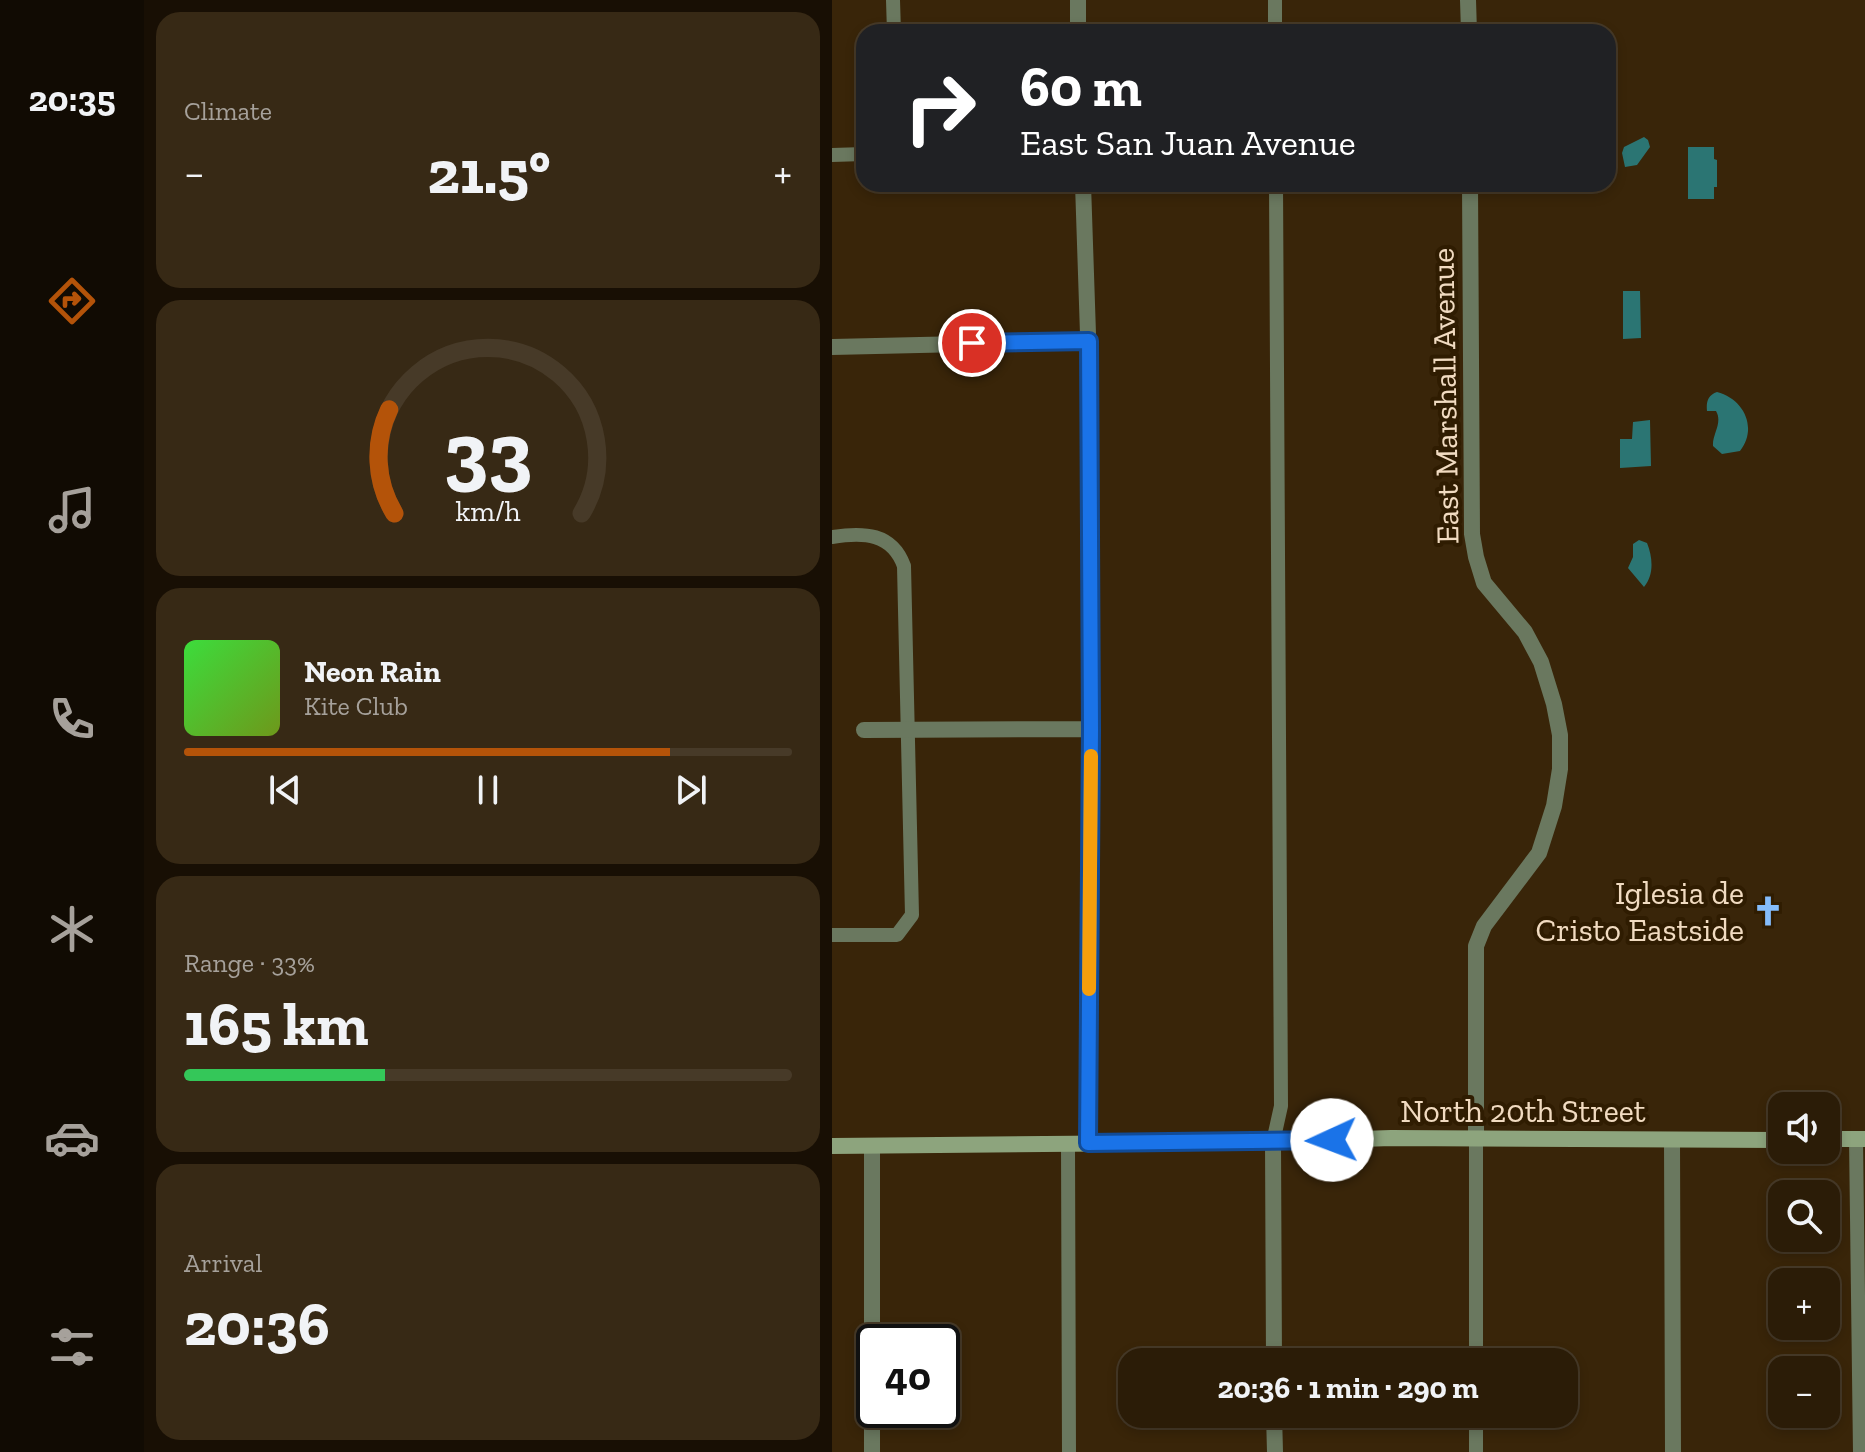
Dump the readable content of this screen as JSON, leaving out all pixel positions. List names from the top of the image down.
{
  "streets": {
    "street": ["East Marshall Avenue", "North 20th Street"]
  },
  "crossings": [
    ["East Marshall Avenue", "North 20th Street"]
  ],
  "places": {
    "church": ["Iglesia de Cristo Eastside"]
  },
  "page": {
    "tabs": "20:35",
    "tile": [
      "Climate",
      ["Range · 33%", "165 km"],
      ["Arrival", "20:36"]
    ],
    "turn": ["60 m", "East San Juan Avenue"],
    "heat": ["−", "21.5°", "+"],
    "song": ["Neon Rain", "Kite Club"],
    "map_buttons": ["+", "−"],
    "limit": "40",
    "trip": "20:36 · 1 min · 290 m",
    "gauge": ["33", "km/h"]
  }
}
